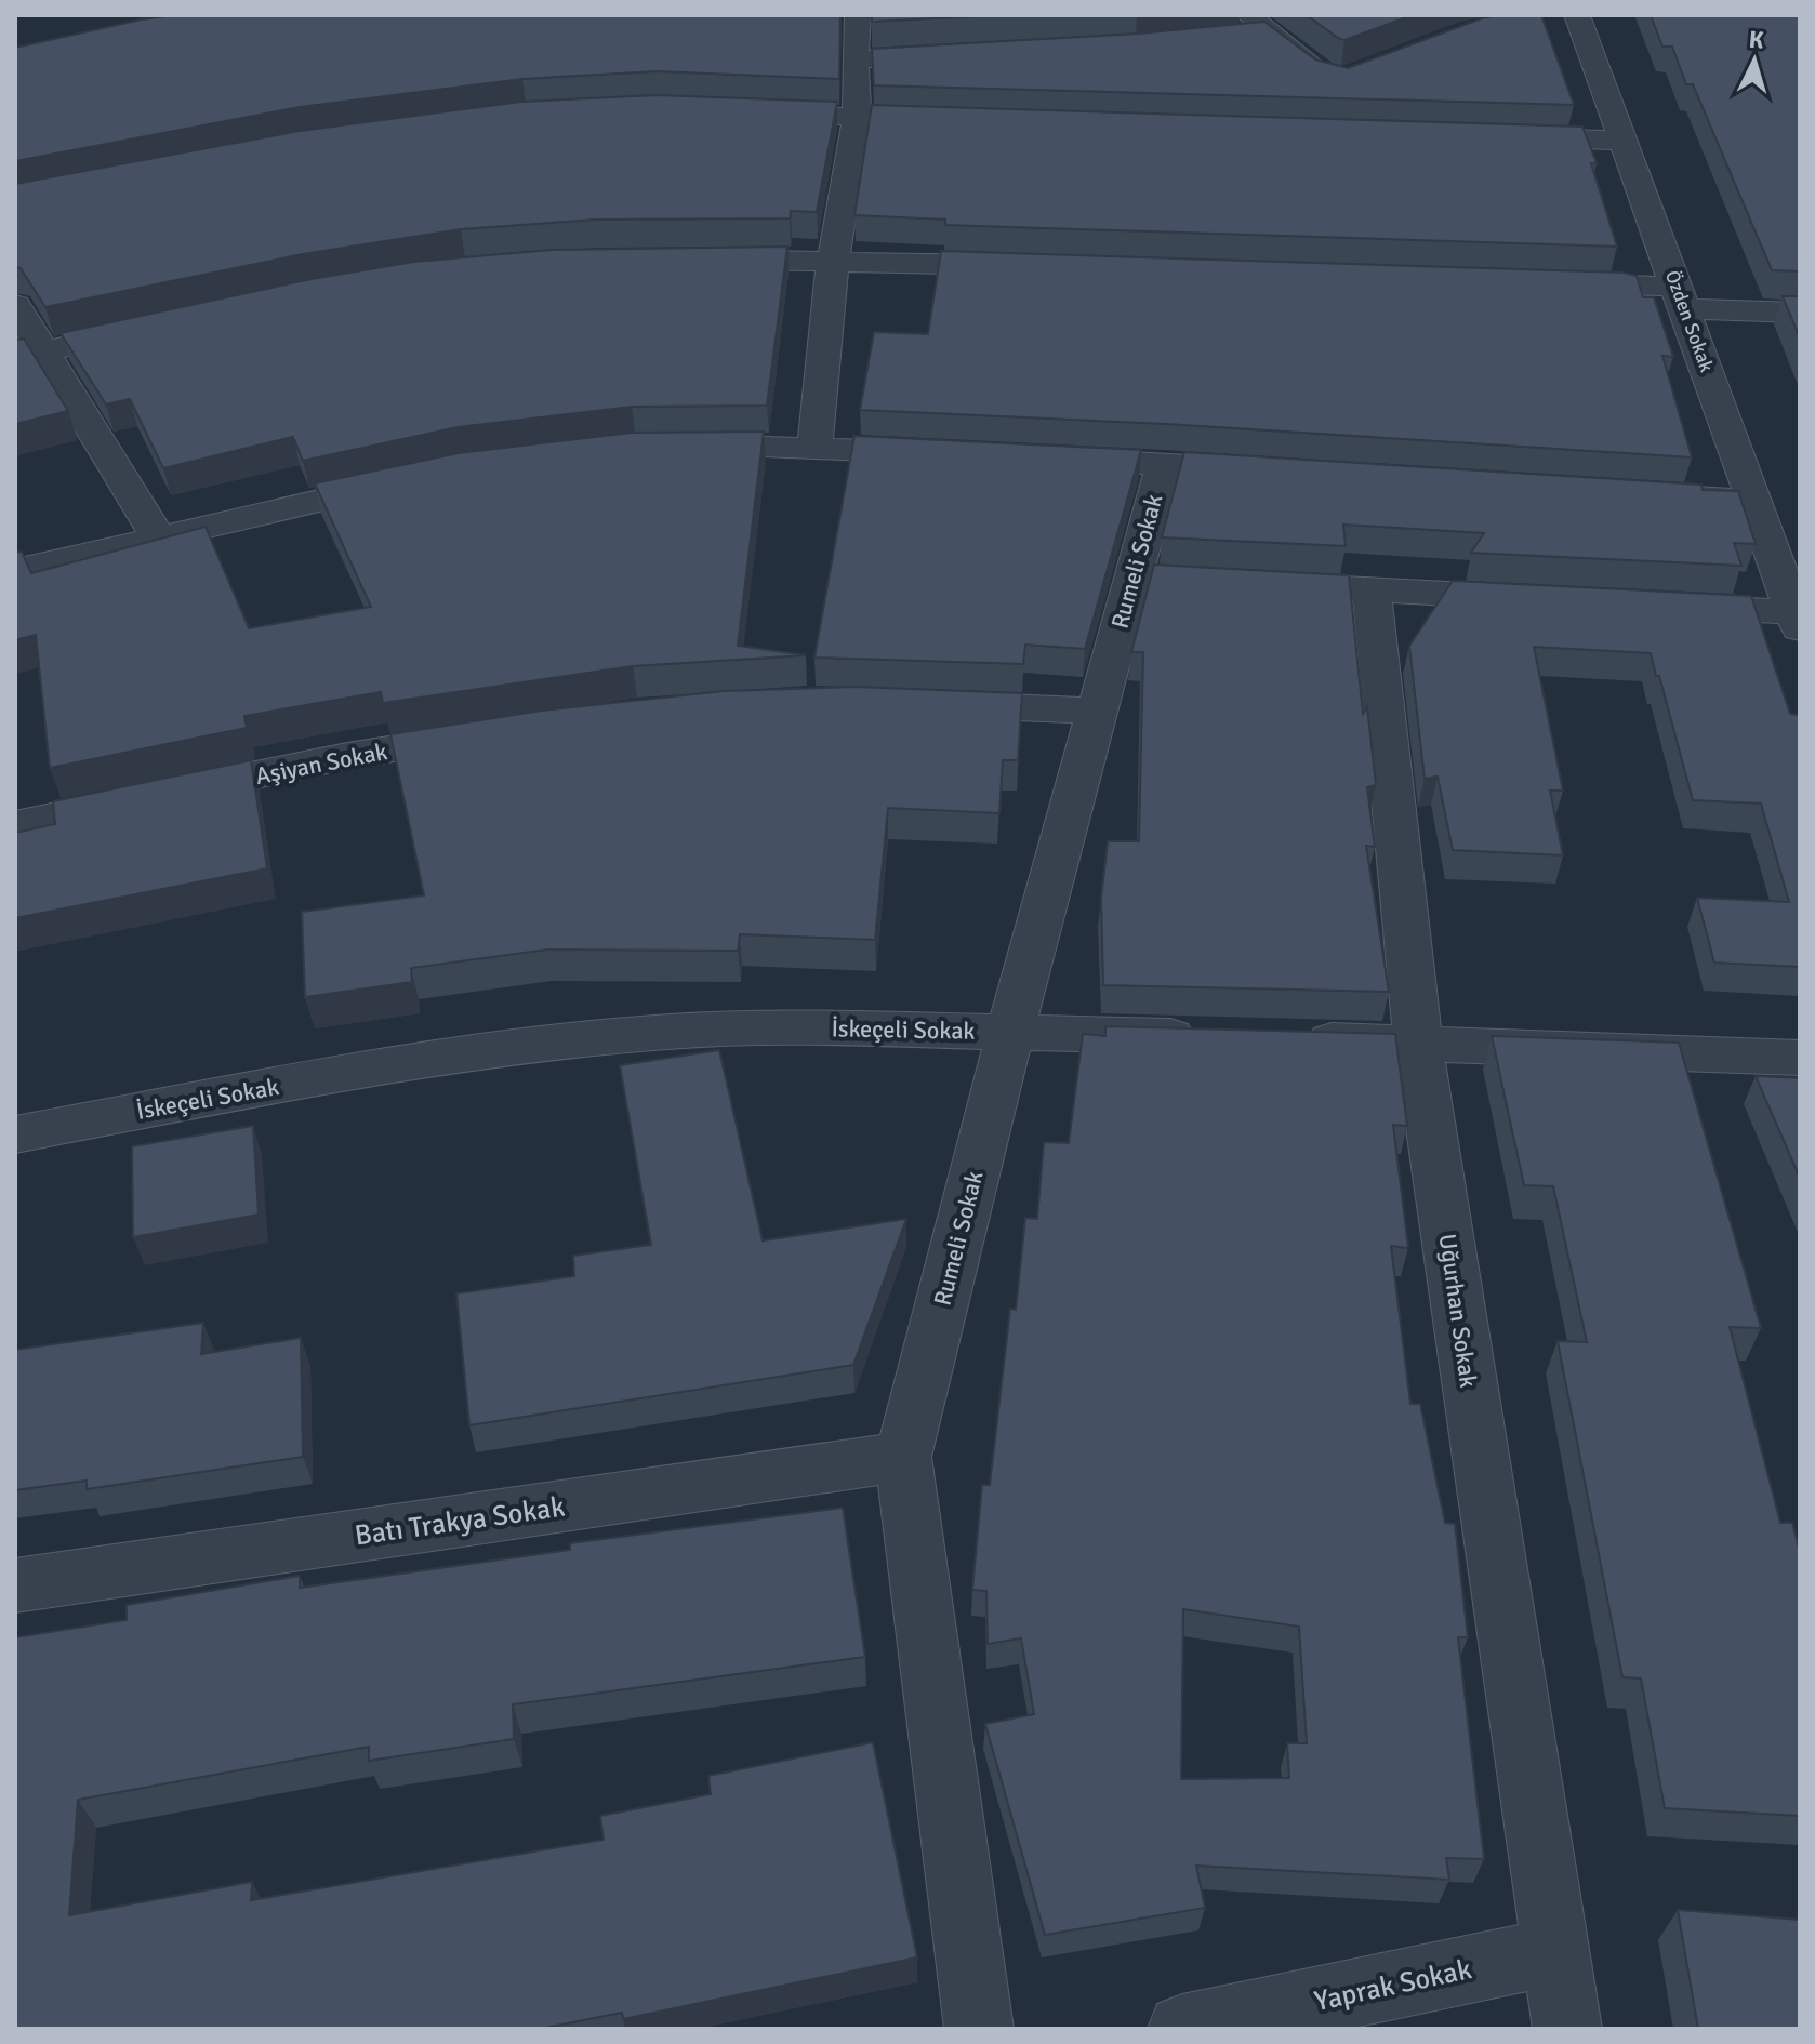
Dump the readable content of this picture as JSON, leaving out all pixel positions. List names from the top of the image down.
{
  "streets": {
    "street": [
      "Özden Sokak",
      "Rumeli Sokak",
      "Aşiyan Sokak",
      "İskeçeli Sokak",
      "Uğurhan Sokak",
      "Batı Trakya Sokak",
      "Yaprak Sokak"
    ]
  },
  "crossings": [
    ["Rumeli Sokak", "İskeçeli Sokak"],
    ["Rumeli Sokak", "Batı Trakya Sokak"],
    ["Uğurhan Sokak", "Yaprak Sokak"]
  ],
  "north": "top"
}
